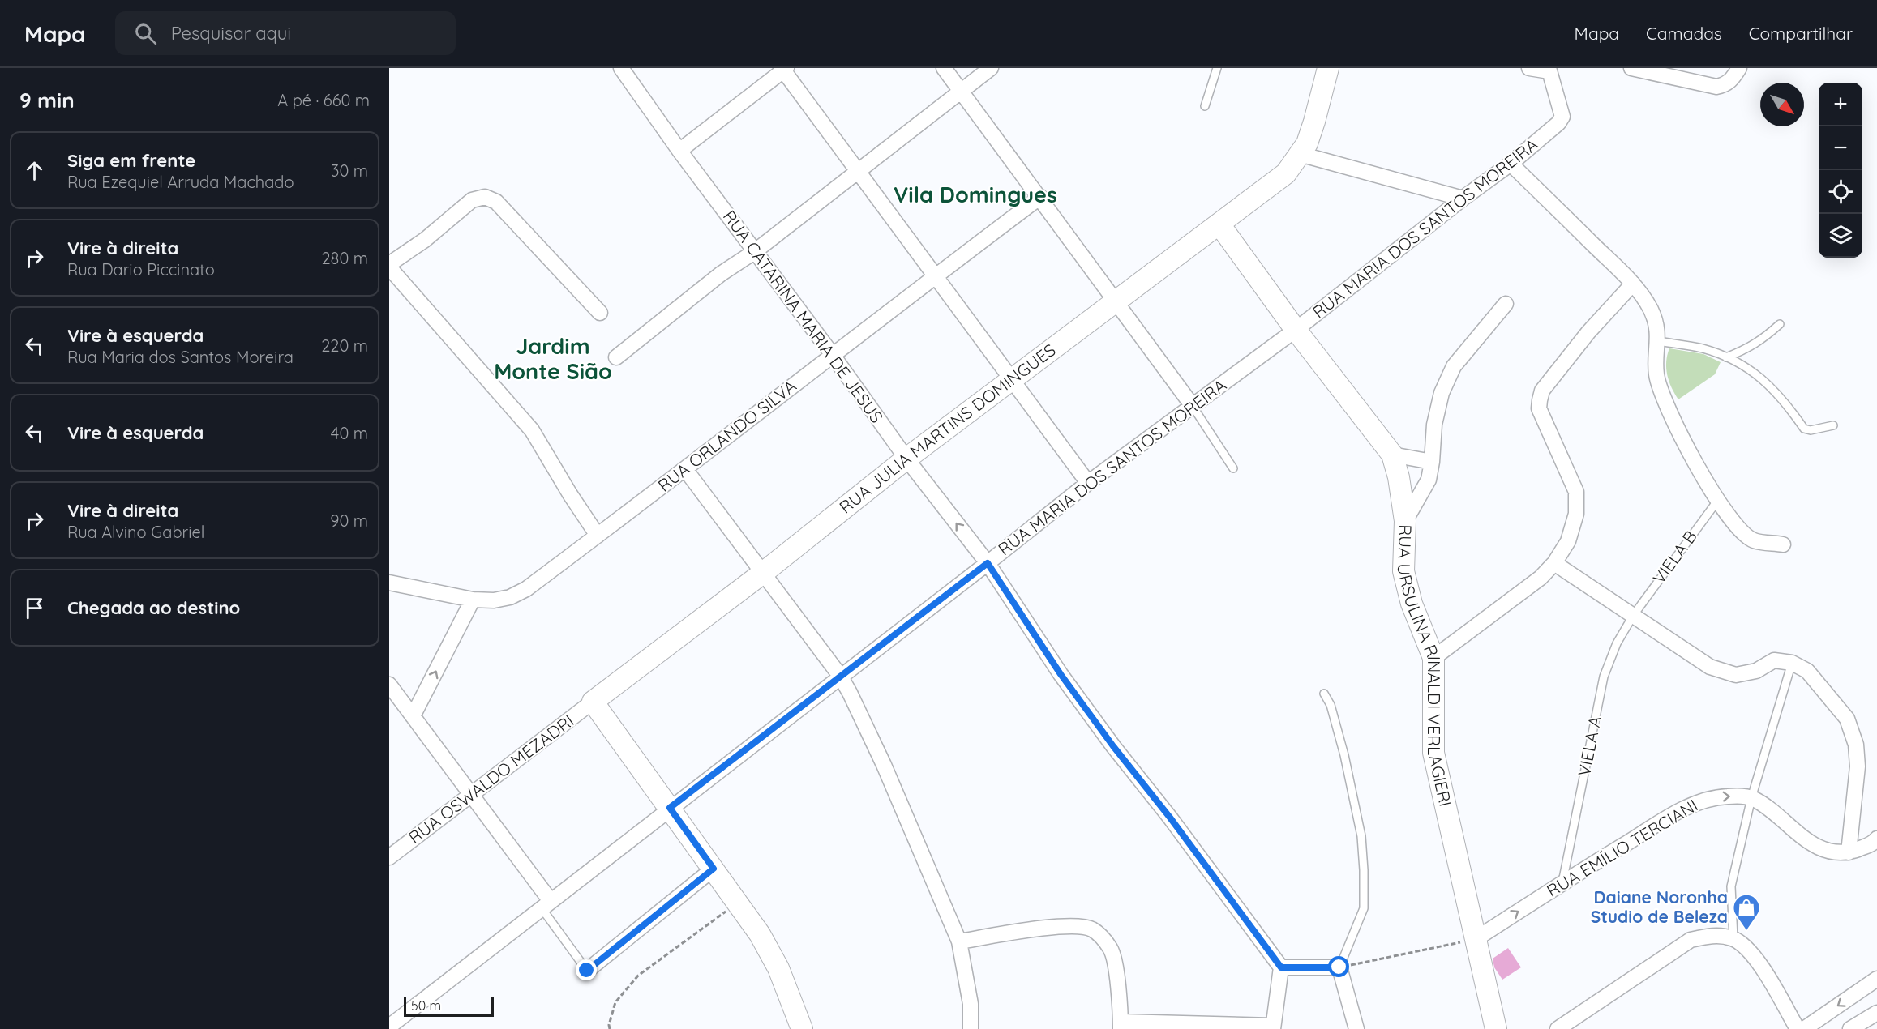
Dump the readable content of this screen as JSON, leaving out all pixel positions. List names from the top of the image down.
{
  "streets": {
    "main road": ["RUA JULIA MARTINS DOMINGUES", "RUA URSULINA RINALDI VERLAGIERI"],
    "street": [
      "RUA MARIA DOS SANTOS MOREIRA",
      "RUA CATARINA MARIA DE JESUS",
      "RUA ORLANDO SILVA",
      "RUA OSWALDO MEZADRI",
      "RUA EMÍLIO TERCIANI"
    ],
    "lane": ["VIELA B", "VIELA A"]
  },
  "crossings": [
    ["RUA MARIA DOS SANTOS MOREIRA", "RUA CATARINA MARIA DE JESUS"],
    ["RUA MARIA DOS SANTOS MOREIRA", "RUA URSULINA RINALDI VERLAGIERI"],
    ["RUA CATARINA MARIA DE JESUS", "RUA JULIA MARTINS DOMINGUES"],
    ["RUA CATARINA MARIA DE JESUS", "RUA ORLANDO SILVA"],
    ["RUA JULIA MARTINS DOMINGUES", "RUA URSULINA RINALDI VERLAGIERI"],
    ["RUA JULIA MARTINS DOMINGUES", "RUA OSWALDO MEZADRI"],
    ["VIELA B", "VIELA A"],
    ["RUA URSULINA RINALDI VERLAGIERI", "RUA EMÍLIO TERCIANI"],
    ["VIELA A", "RUA EMÍLIO TERCIANI"]
  ],
  "districts": ["Vila Domingues", "Jardim Monte Sião"],
  "places": {
    "shop": ["Daiane Noronha Studio de Beleza"]
  },
  "scale_bar": "50 m",
  "north": "bottom right",
  "page": {
    "header": "Mapa",
    "search": "Pesquisar aqui",
    "nav": ["Mapa", "Camadas", "Compartilhar"],
    "heading": ["9 min", "A pé · 660 m"],
    "map_buttons": ["+", "−"],
    "list": [
      ["Siga em frente", "Rua Ezequiel Arruda Machado", "30 m"],
      ["Vire à direita", "Rua Dario Piccinato", "280 m"],
      ["Vire à esquerda", "Rua Maria dos Santos Moreira", "220 m"],
      ["Vire à esquerda", "40 m"],
      ["Vire à direita", "Rua Alvino Gabriel", "90 m"],
      "Chegada ao destino"
    ],
    "scale": "50 m"
  }
}
